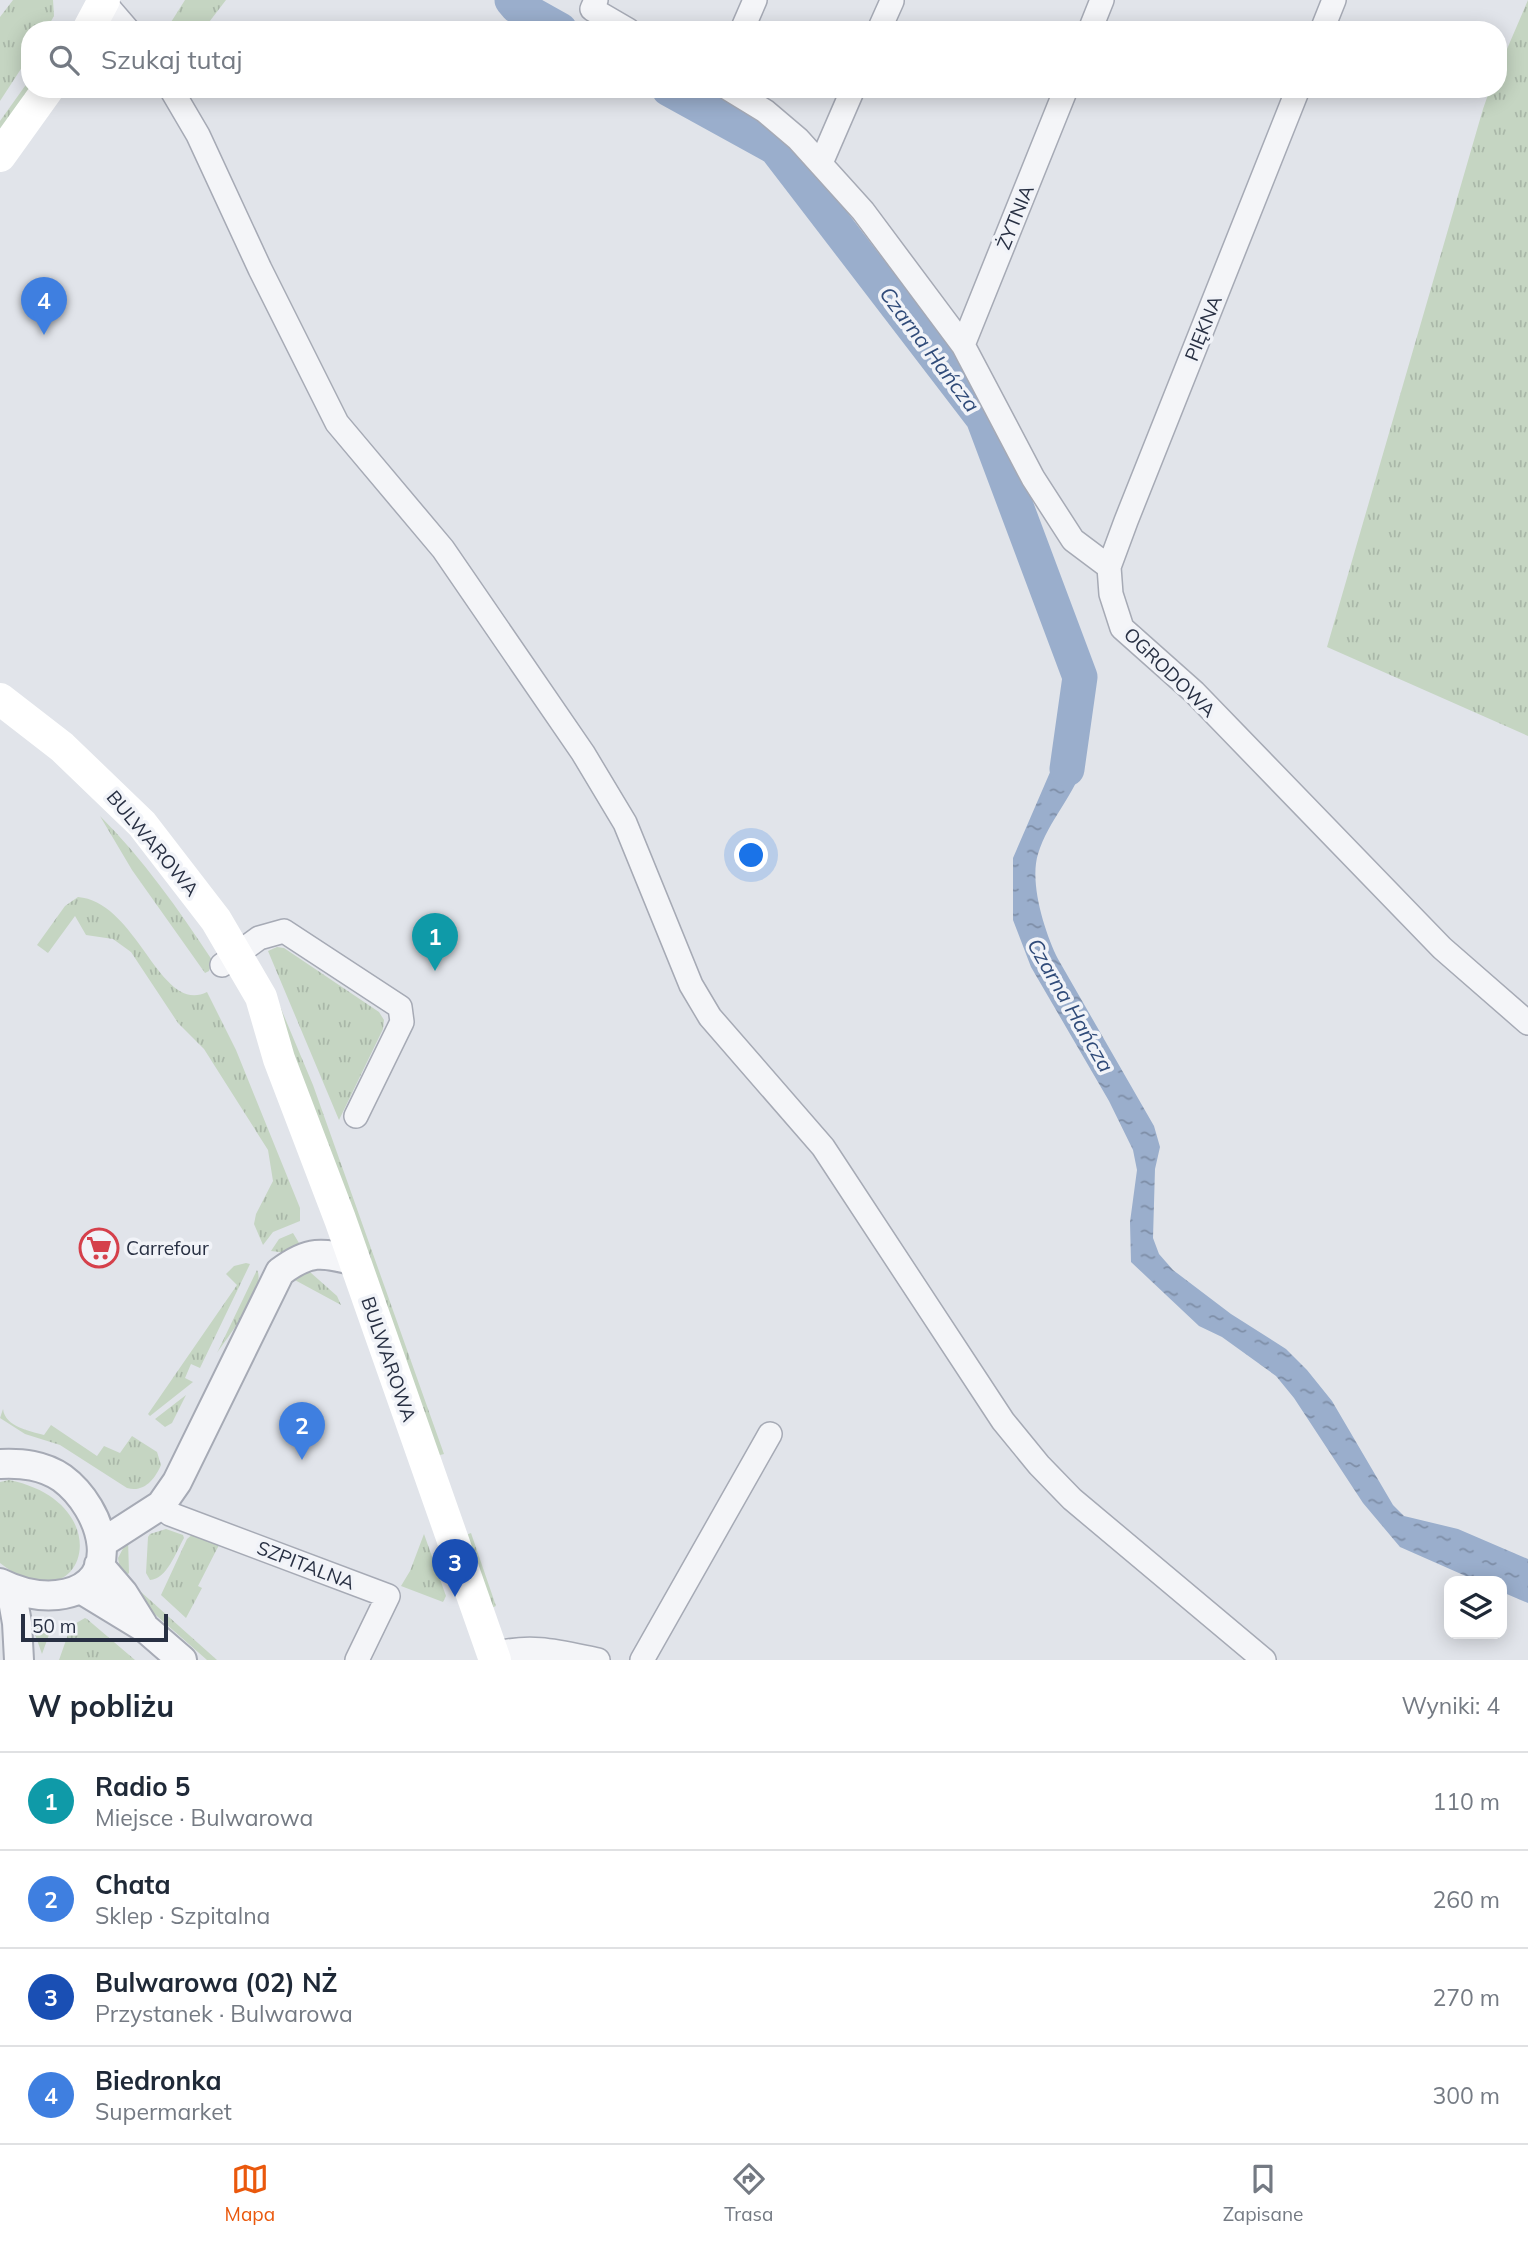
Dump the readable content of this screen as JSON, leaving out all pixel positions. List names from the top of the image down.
{
  "streets": {
    "main road": ["BULWAROWA"],
    "street": [
      "ŻYTNIA",
      "PIĘKNA",
      "OGRODOWA",
      "SZPITALNA"
    ]
  },
  "crossings": [
    ["PIĘKNA", "OGRODOWA"]
  ],
  "water": ["Czarna Hańcza"],
  "places": {
    "supermarket": ["Carrefour"]
  },
  "scale_bar": "50 m",
  "page": {
    "search": "Szukaj tutaj",
    "pins": [
      "4",
      "1",
      "2",
      "3"
    ],
    "scale": "50 m",
    "heading": ["W pobliżu", "Wyniki: 4"],
    "list": [
      {
        "mark": "1",
        "name": "Radio 5",
        "note": "Miejsce · Bulwarowa",
        "value": "110 m"
      },
      {
        "mark": "2",
        "name": "Chata",
        "note": "Sklep · Szpitalna",
        "value": "260 m"
      },
      {
        "mark": "3",
        "name": "Bulwarowa (02) NŻ",
        "note": "Przystanek · Bulwarowa",
        "value": "270 m"
      },
      {
        "mark": "4",
        "name": "Biedronka",
        "note": "Supermarket",
        "value": "300 m"
      }
    ],
    "nav": ["Mapa", "Trasa", "Zapisane"]
  }
}
